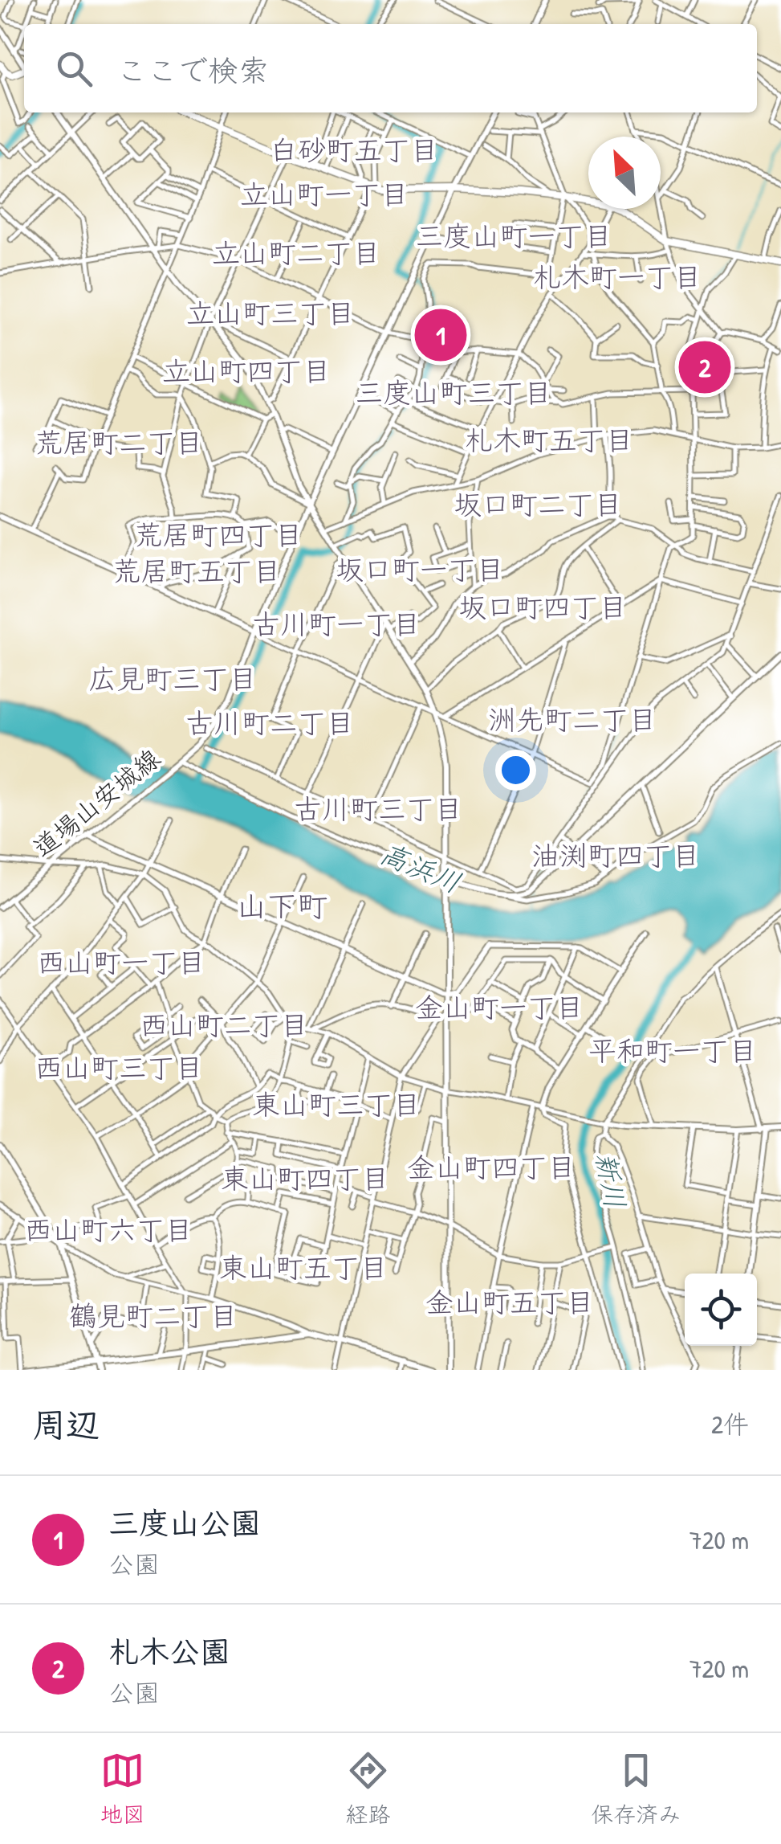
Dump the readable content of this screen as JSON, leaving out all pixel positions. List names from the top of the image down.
{
  "streets": {
    "main road": ["道場山安城線"]
  },
  "districts": [
    "白砂町五丁目",
    "立山町一丁目",
    "三度山町一丁目",
    "立山町二丁目",
    "札木町一丁目",
    "立山町三丁目",
    "立山町四丁目",
    "三度山町三丁目",
    "札木町五丁目",
    "荒居町二丁目",
    "坂口町二丁目",
    "荒居町四丁目",
    "坂口町一丁目",
    "荒居町五丁目",
    "坂口町四丁目",
    "古川町一丁目",
    "広見町三丁目",
    "洲先町二丁目",
    "古川町二丁目",
    "古川町三丁目",
    "油渕町四丁目",
    "山下町",
    "西山町一丁目",
    "金山町一丁目",
    "西山町二丁目",
    "平和町一丁目",
    "西山町三丁目",
    "東山町三丁目",
    "金山町四丁目",
    "東山町四丁目",
    "西山町六丁目",
    "東山町五丁目",
    "金山町五丁目",
    "鶴見町二丁目"
  ],
  "water": ["高浜川", "新川"],
  "north": "top left",
  "page": {
    "search": "ここで検索",
    "pins": ["1", "2"],
    "heading": ["周辺", "2件"],
    "list": [
      {
        "mark": "1",
        "name": "三度山公園",
        "note": "公園",
        "value": "720 m"
      },
      {
        "mark": "2",
        "name": "札木公園",
        "note": "公園",
        "value": "720 m"
      }
    ],
    "nav": ["地図", "経路", "保存済み"]
  }
}
